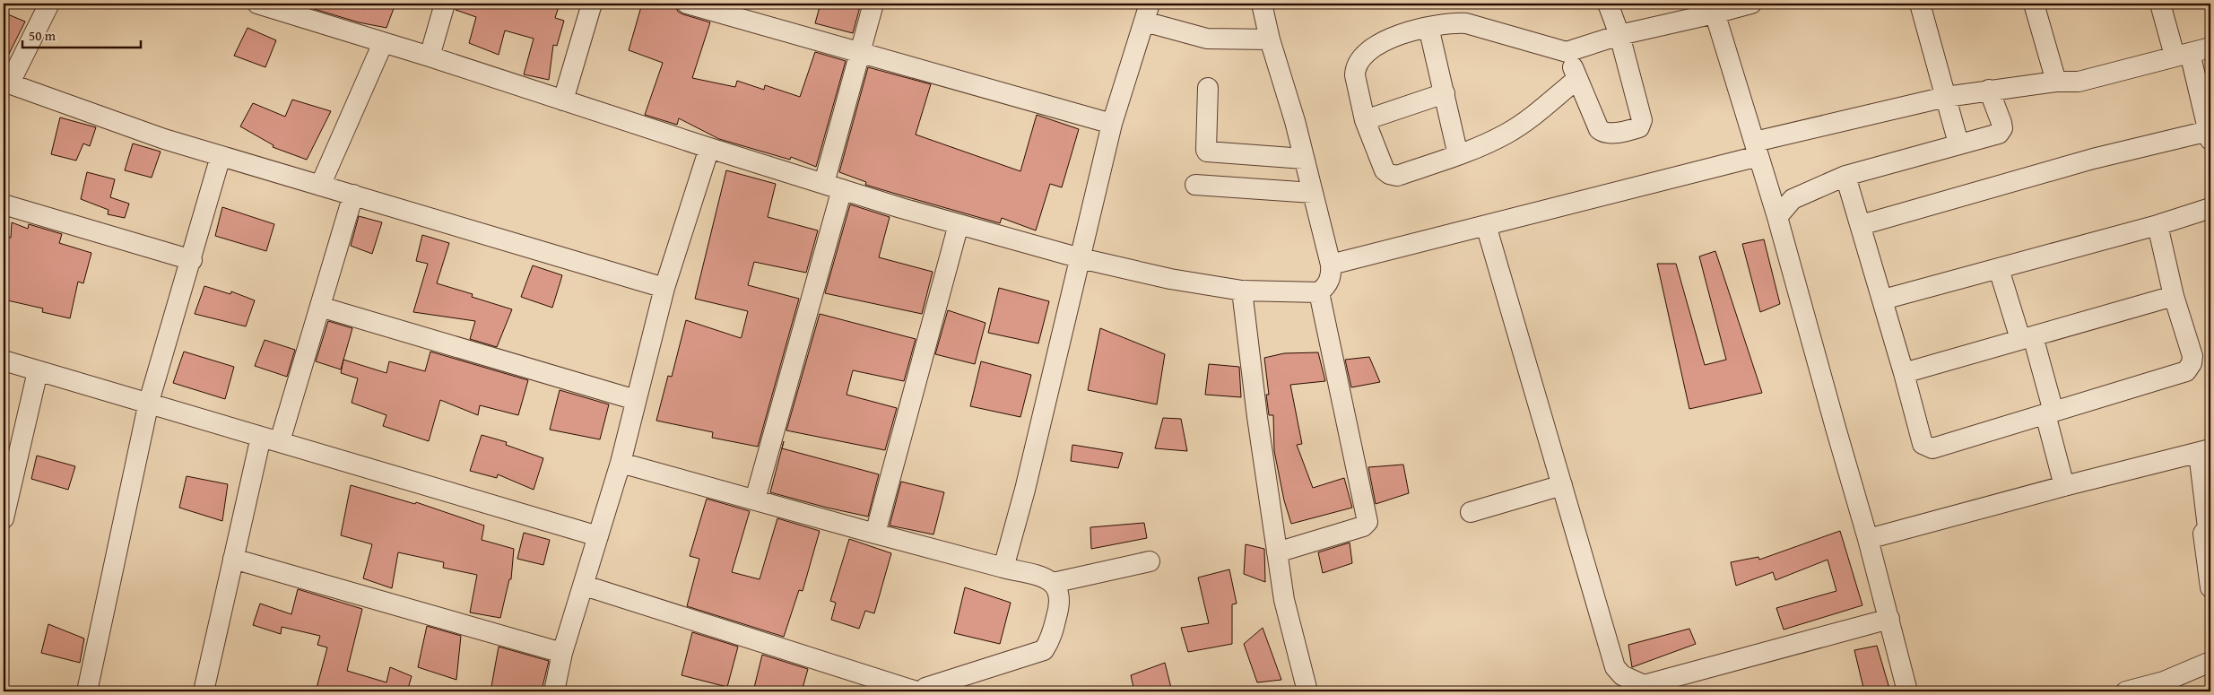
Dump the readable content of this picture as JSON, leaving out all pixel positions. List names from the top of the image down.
{
  "scale_bar": "50 m"
}
